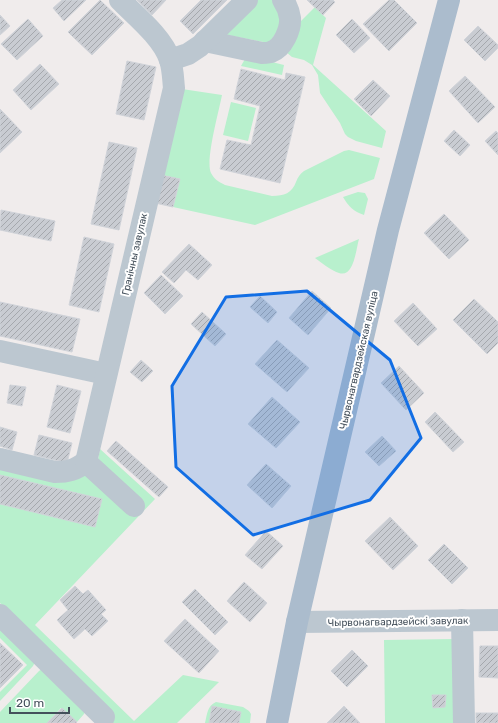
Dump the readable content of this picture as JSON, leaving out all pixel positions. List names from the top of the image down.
{
  "streets": {
    "main road": ["Чырвонагвардзейская вуліца"],
    "street": ["Гранічны завулак", "Чырвонагвардзейскі завулак"]
  },
  "crossings": [
    ["Чырвонагвардзейская вуліца", "Чырвонагвардзейскі завулак"]
  ],
  "scale_bar": "20 m"
}
